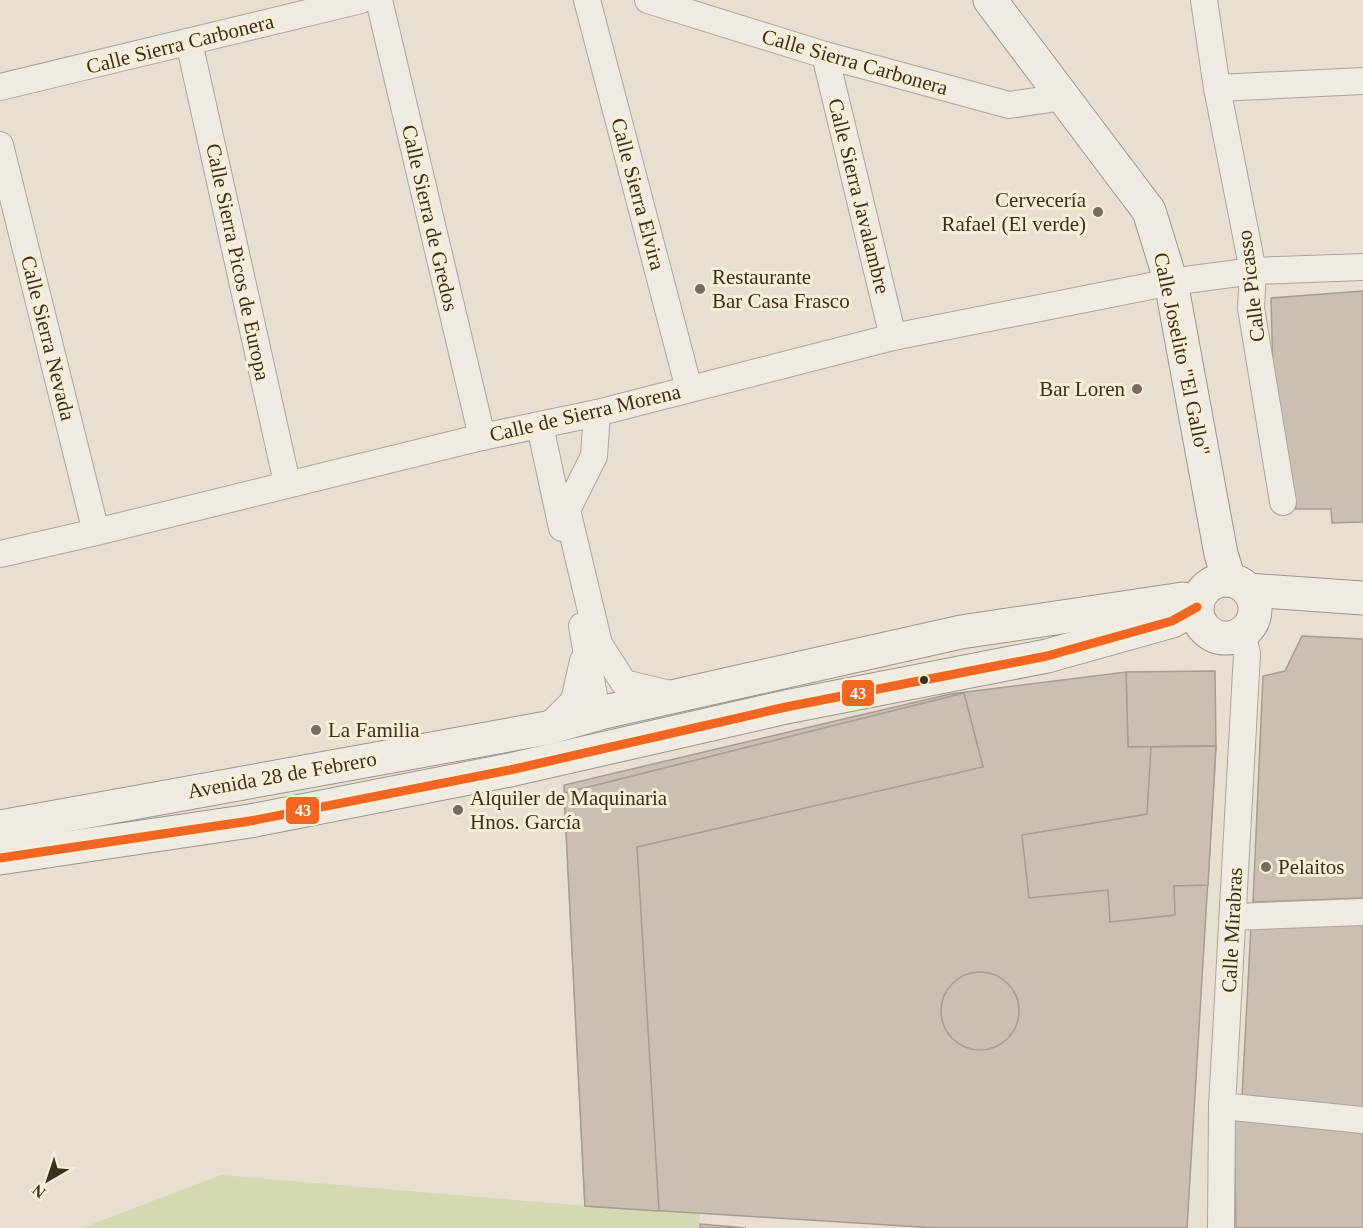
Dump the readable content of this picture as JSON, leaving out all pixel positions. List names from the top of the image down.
{
  "streets": {
    "main road": ["Calle Joselito \"El Gallo\"", "Avenida 28 de Febrero"],
    "street": [
      "Calle Sierra Carbonera",
      "Calle Sierra Elvira",
      "Calle Sierra Javalambre",
      "Calle Sierra de Gredos",
      "Calle Sierra Picos de Europa",
      "Calle Picasso",
      "Calle Sierra Nevada",
      "Calle de Sierra Morena",
      "Calle Mirabras"
    ]
  },
  "crossings": [
    ["Calle Sierra Carbonera", "Calle Sierra Javalambre"],
    ["Calle Sierra Carbonera", "Calle Sierra Picos de Europa"],
    ["Calle Sierra Carbonera", "Calle Joselito \"El Gallo\""],
    ["Calle Sierra Elvira", "Calle de Sierra Morena"],
    ["Calle Sierra Javalambre", "Calle de Sierra Morena"],
    ["Calle Sierra de Gredos", "Calle de Sierra Morena"],
    ["Calle Sierra Picos de Europa", "Calle de Sierra Morena"],
    ["Calle Picasso", "Calle de Sierra Morena"],
    ["Calle Sierra Nevada", "Calle de Sierra Morena"],
    ["Calle Joselito \"El Gallo\"", "Calle de Sierra Morena"],
    ["Calle Joselito \"El Gallo\"", "Avenida 28 de Febrero"],
    ["Calle Joselito \"El Gallo\"", "Calle Mirabras"],
    ["Avenida 28 de Febrero", "Calle Mirabras"]
  ],
  "places": [
    "Cervecería Rafael (El verde)",
    "Restaurante Bar Casa Frasco",
    "Bar Loren",
    "La Familia",
    "Alquiler de Maquinaria Hnos. García",
    "Pelaitos"
  ],
  "lines": ["transit line 43"],
  "north": "bottom left"
}
